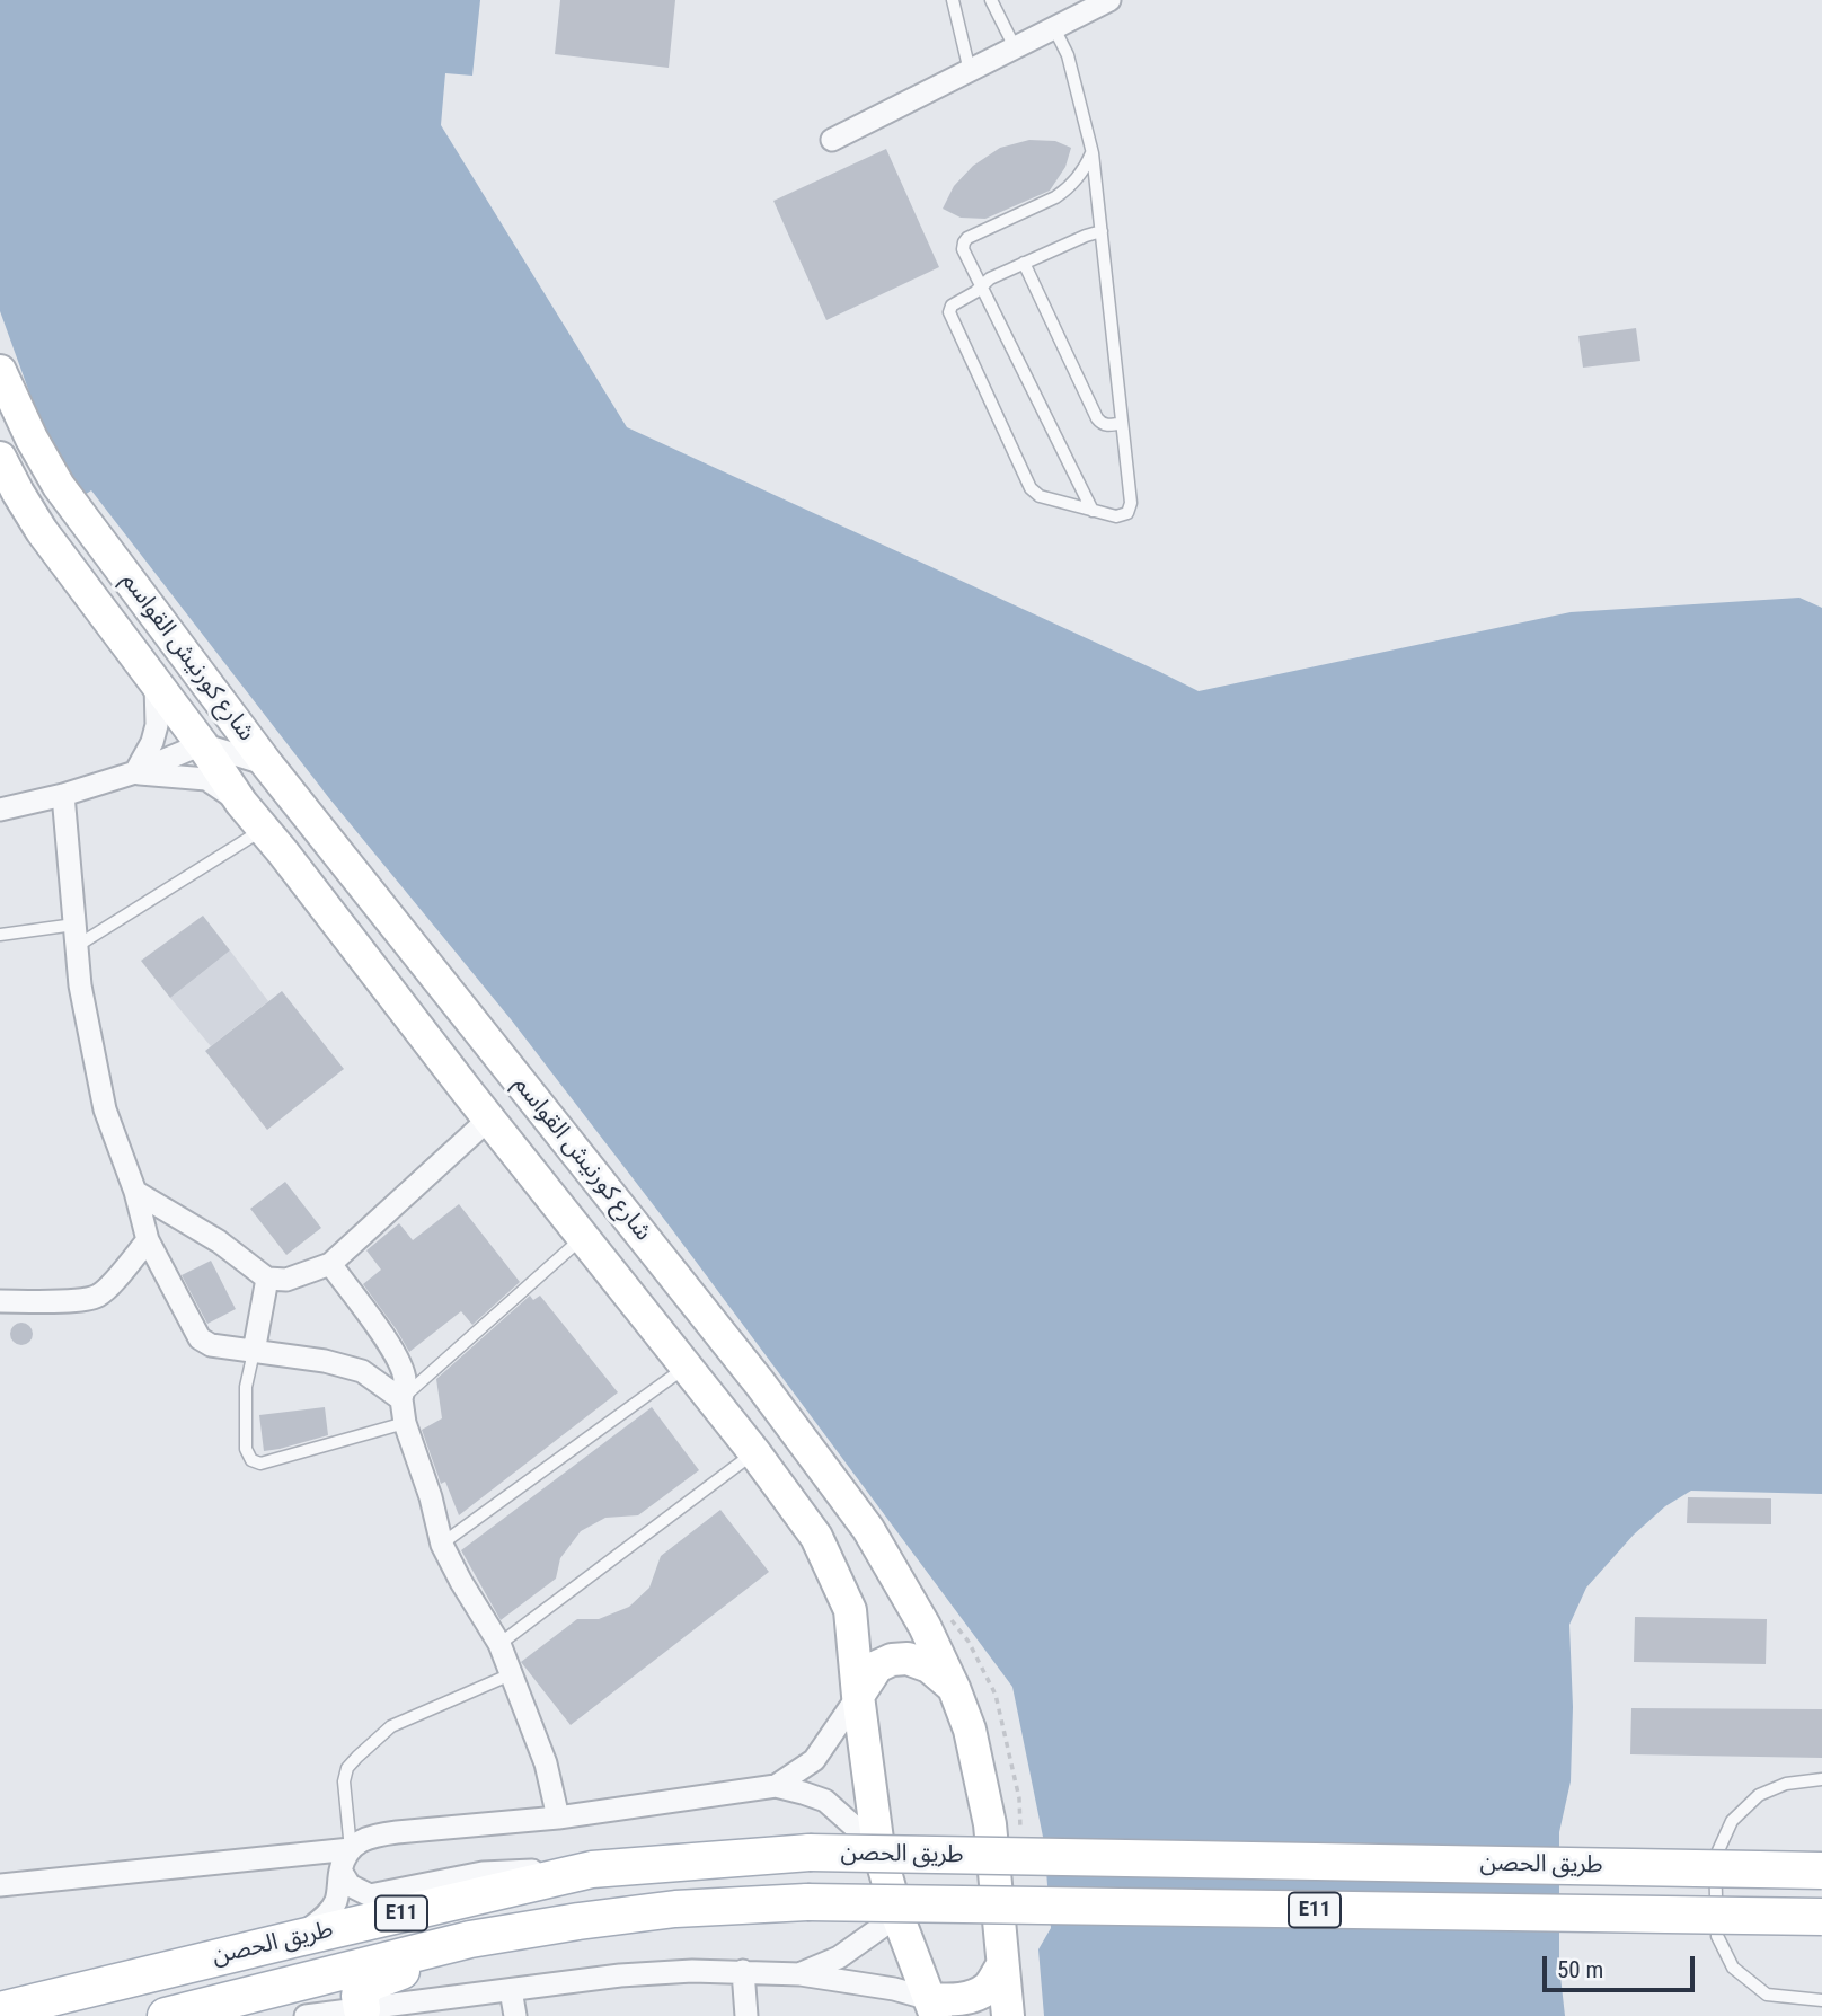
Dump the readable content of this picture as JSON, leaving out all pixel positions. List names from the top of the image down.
{
  "streets": {
    "main road": ["شارع كورنيش القواسم", "طريق الحصن", "E11"]
  },
  "scale_bar": "50 m"
}
